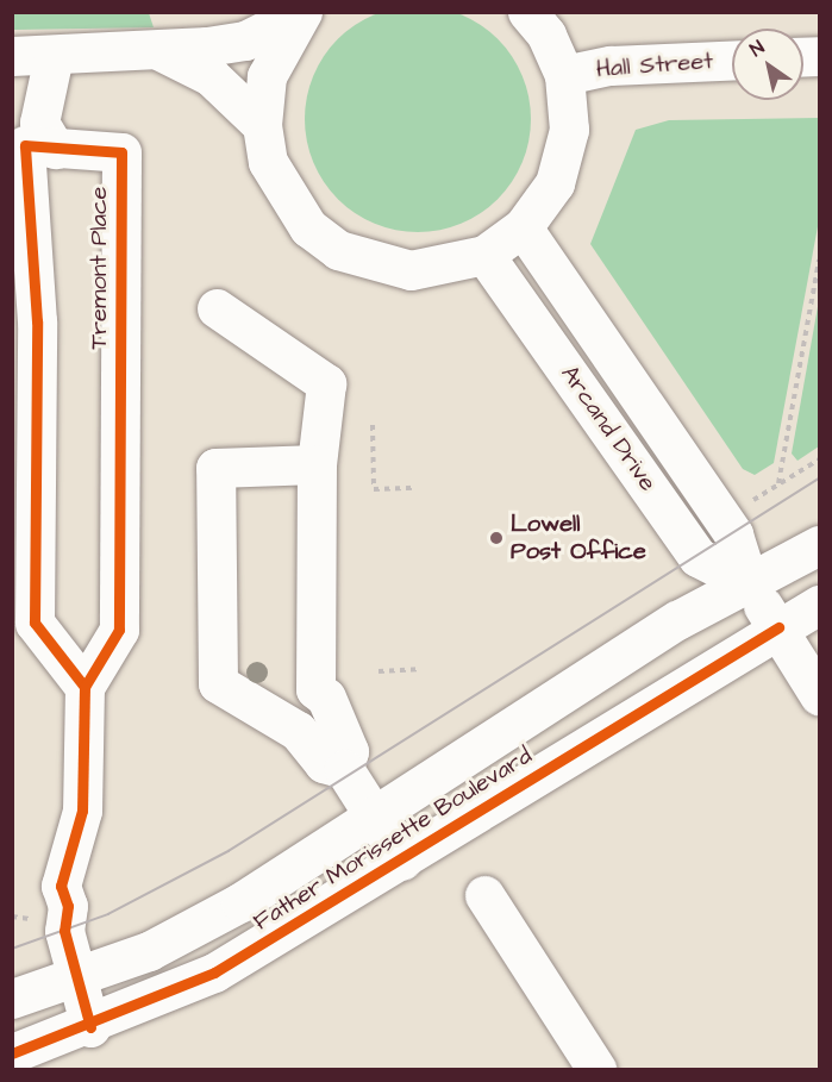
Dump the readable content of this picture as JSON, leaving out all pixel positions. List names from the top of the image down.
{
  "streets": {
    "street": [
      "Hall Street",
      "Tremont Place",
      "Arcand Drive",
      "Father Morissette Boulevard"
    ]
  },
  "crossings": [
    ["Tremont Place", "Father Morissette Boulevard"],
    ["Arcand Drive", "Father Morissette Boulevard"]
  ],
  "places": ["Lowell Post Office"],
  "north": "top left"
}
